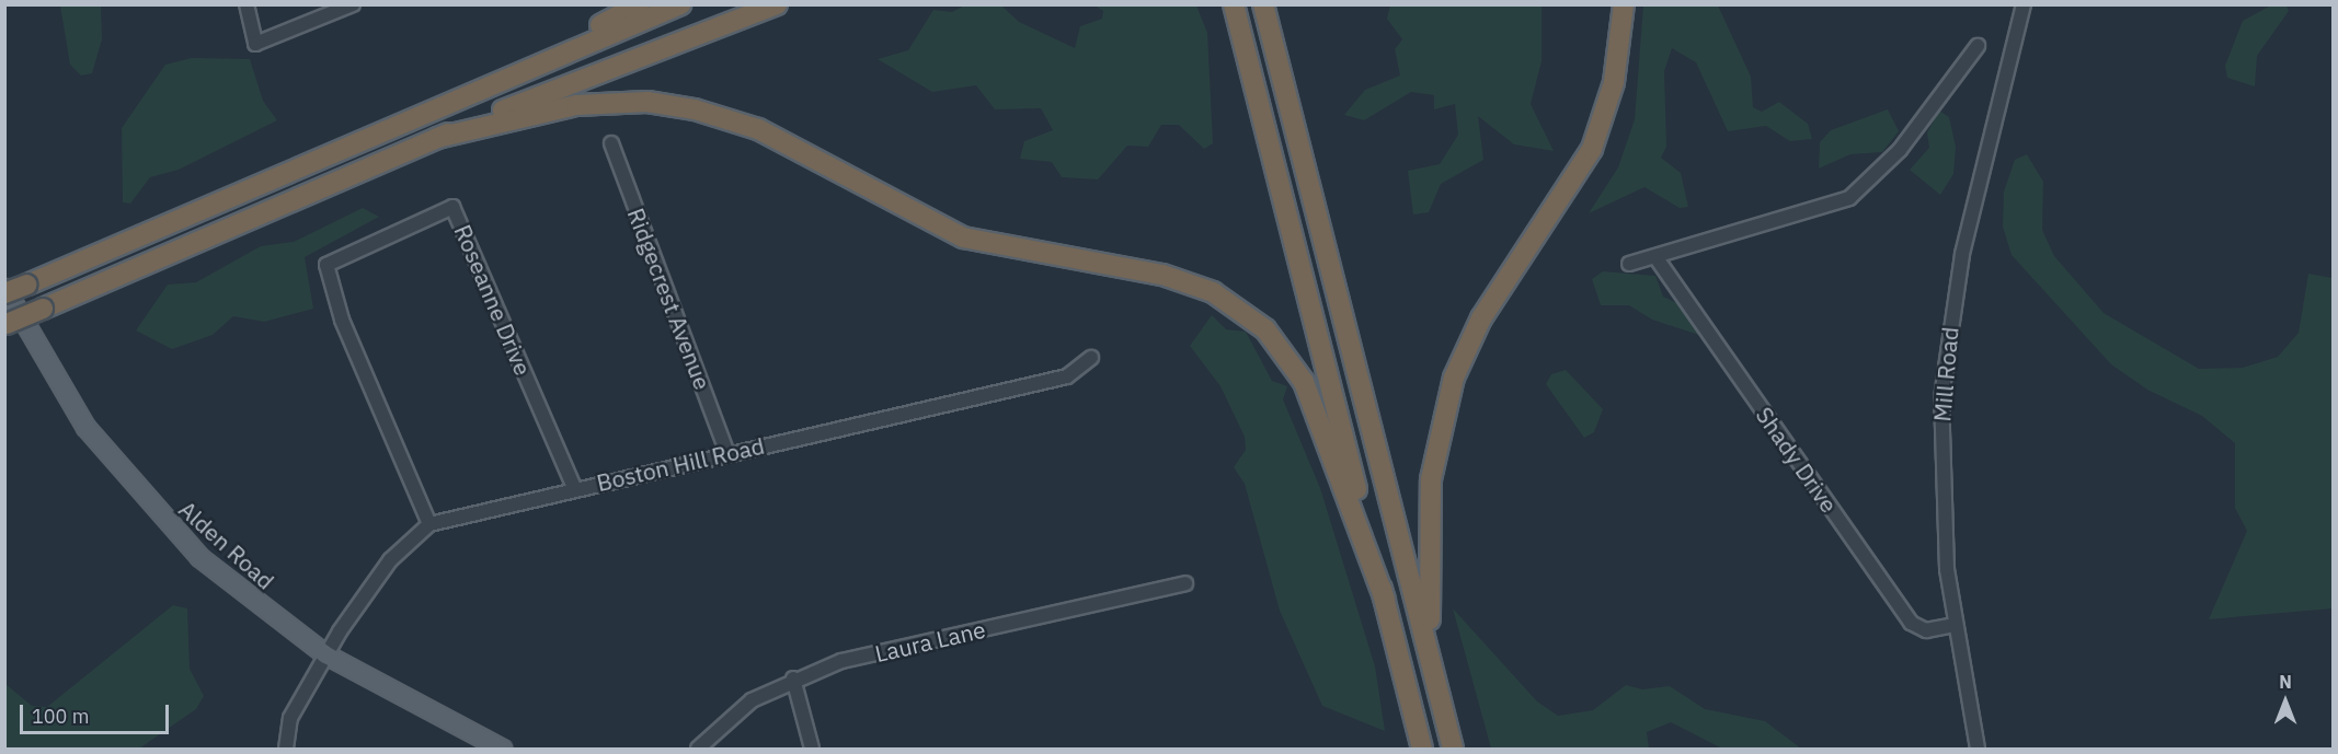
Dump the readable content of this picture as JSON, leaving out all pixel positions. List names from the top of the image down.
{
  "streets": {
    "main road": ["Alden Road"],
    "street": [
      "Ridgecrest Avenue",
      "Roseanne Drive",
      "Mill Road",
      "Shady Drive",
      "Boston Hill Road",
      "Laura Lane"
    ]
  },
  "crossings": [
    ["Ridgecrest Avenue", "Boston Hill Road"],
    ["Roseanne Drive", "Boston Hill Road"],
    ["Mill Road", "Shady Drive"]
  ],
  "scale_bar": "100 m",
  "north": "top"
}
